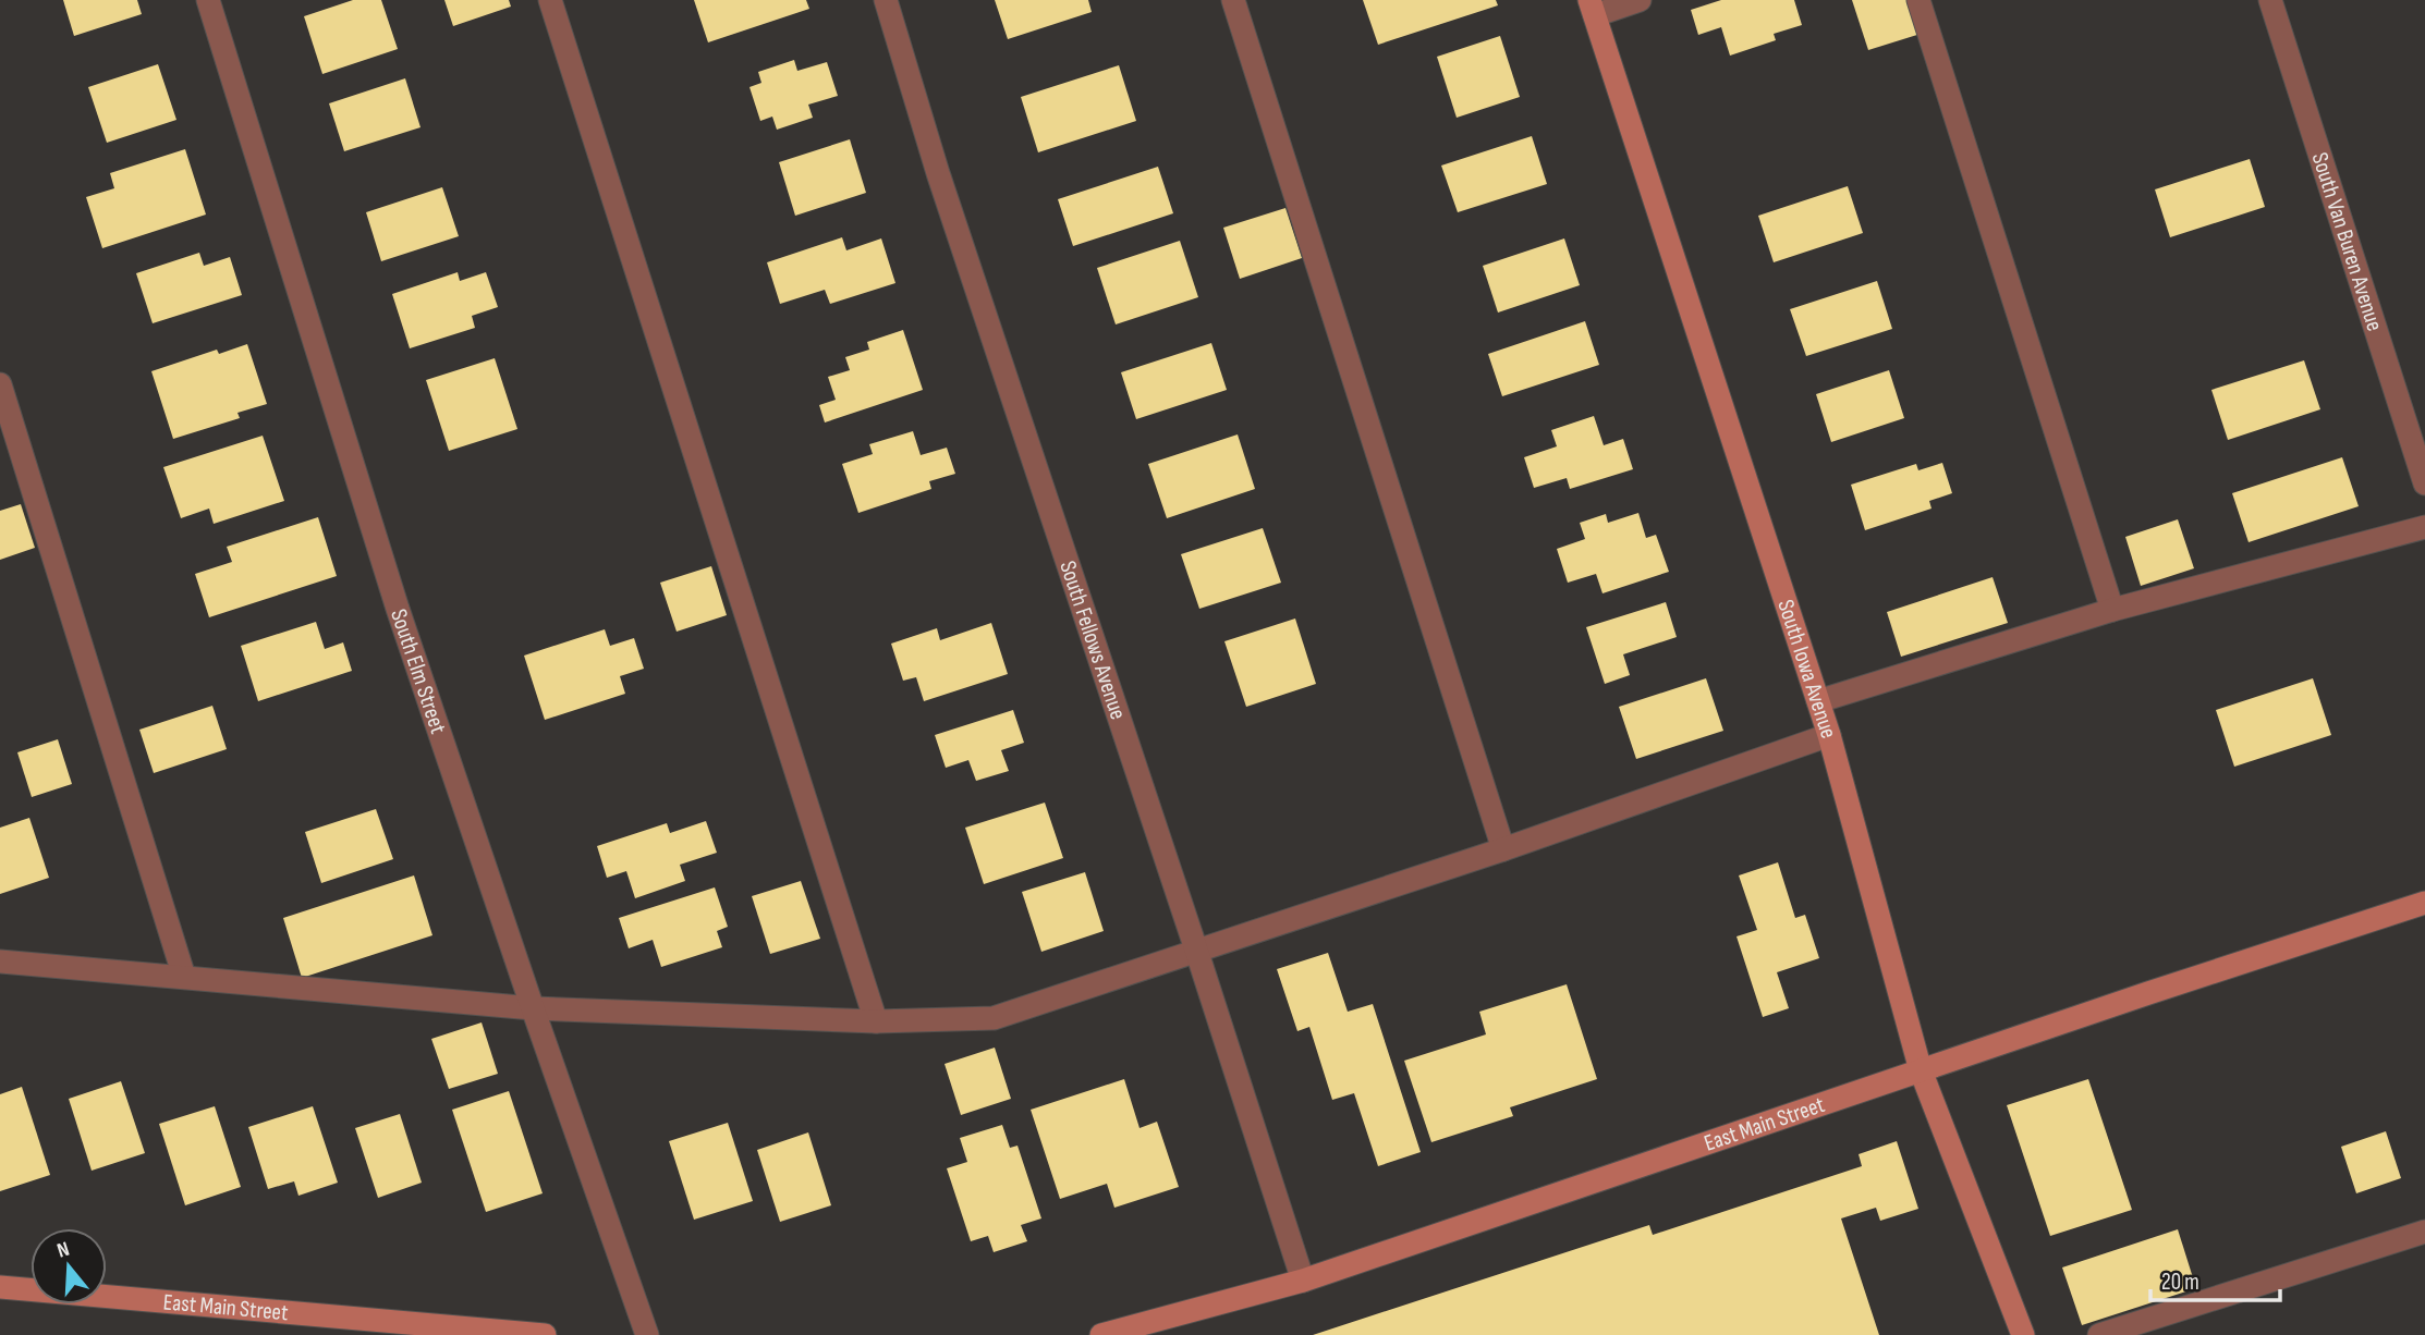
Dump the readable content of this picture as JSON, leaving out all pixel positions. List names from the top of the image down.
{
  "streets": {
    "main road": ["South Iowa Avenue", "East Main Street"],
    "street": ["South Van Buren Avenue", "South Fellows Avenue", "South Elm Street"]
  },
  "crossings": [
    ["South Fellows Avenue", "East Main Street"],
    ["South Iowa Avenue", "East Main Street"]
  ],
  "scale_bar": "20 m",
  "north": "top"
}
